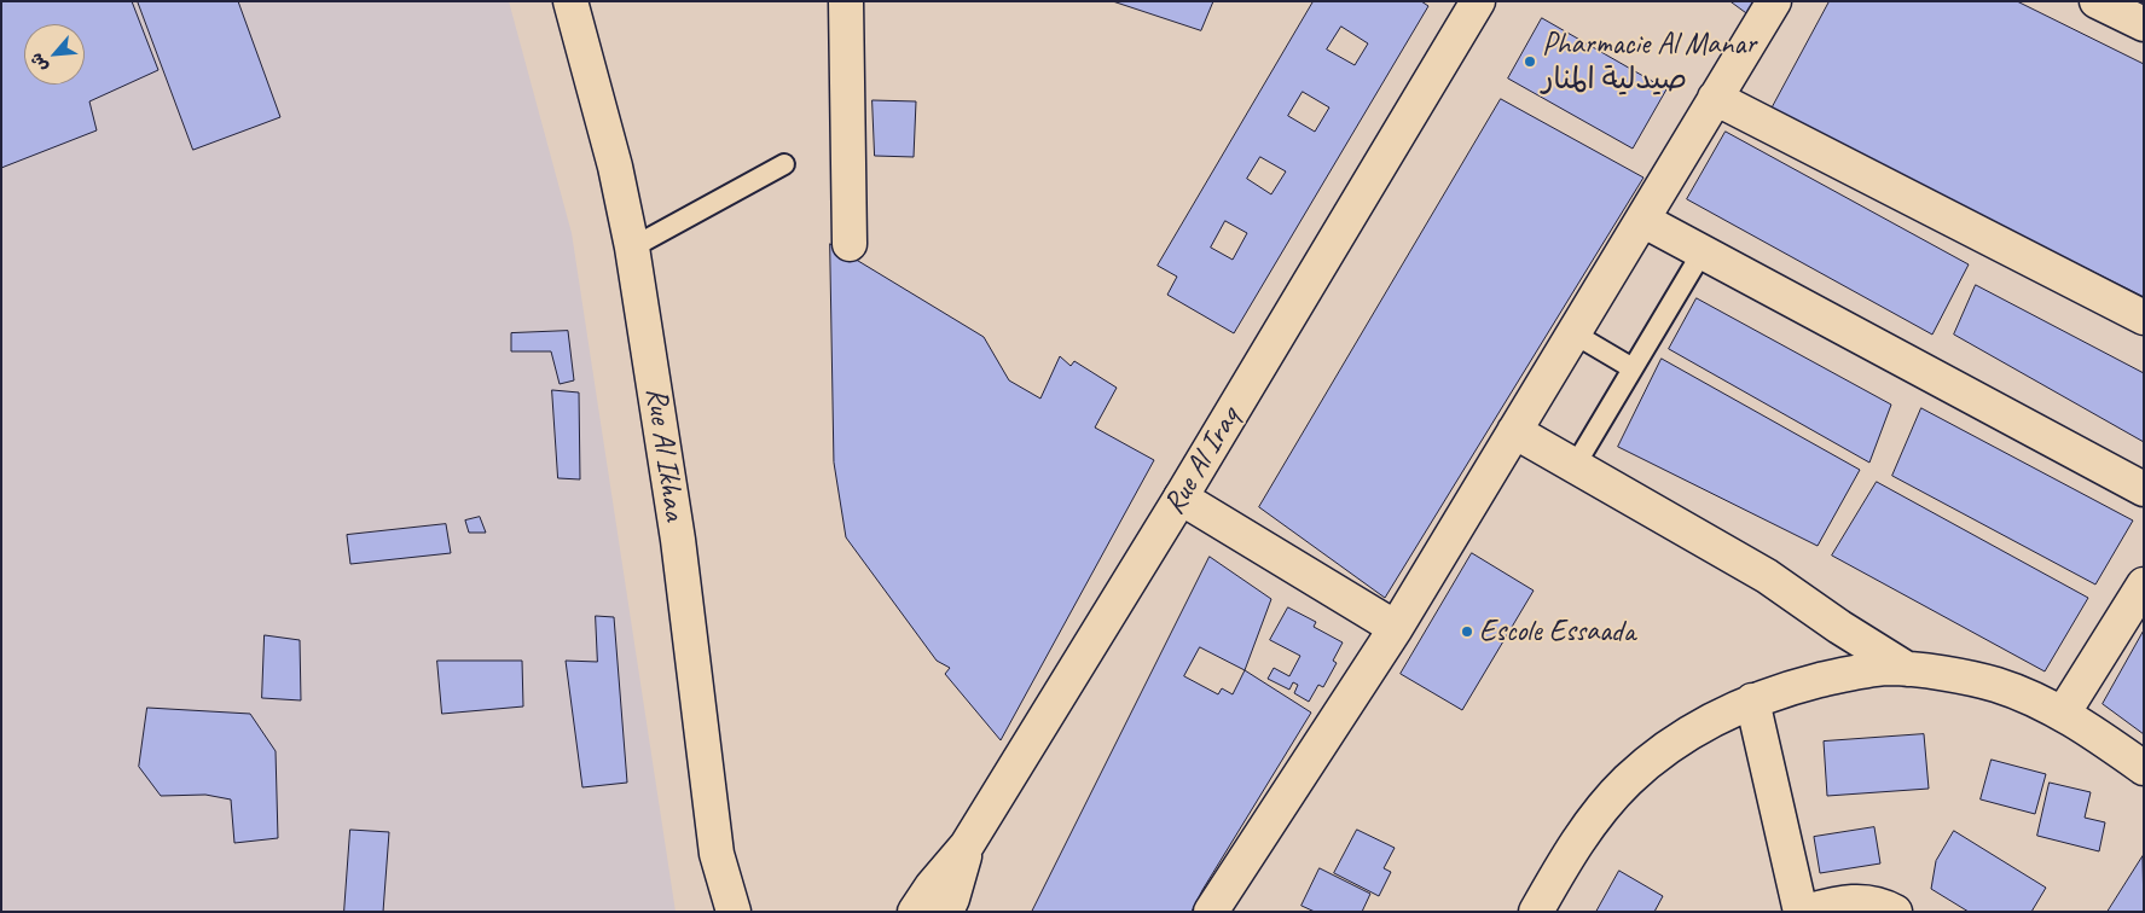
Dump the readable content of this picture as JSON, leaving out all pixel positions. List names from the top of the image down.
{
  "streets": {
    "street": ["Rue Al Ikhaa", "Rue Al Iraq"]
  },
  "places": ["Pharmacie Al Manar صيدلية المنار", "Escole Essaada"],
  "north": "bottom left"
}
